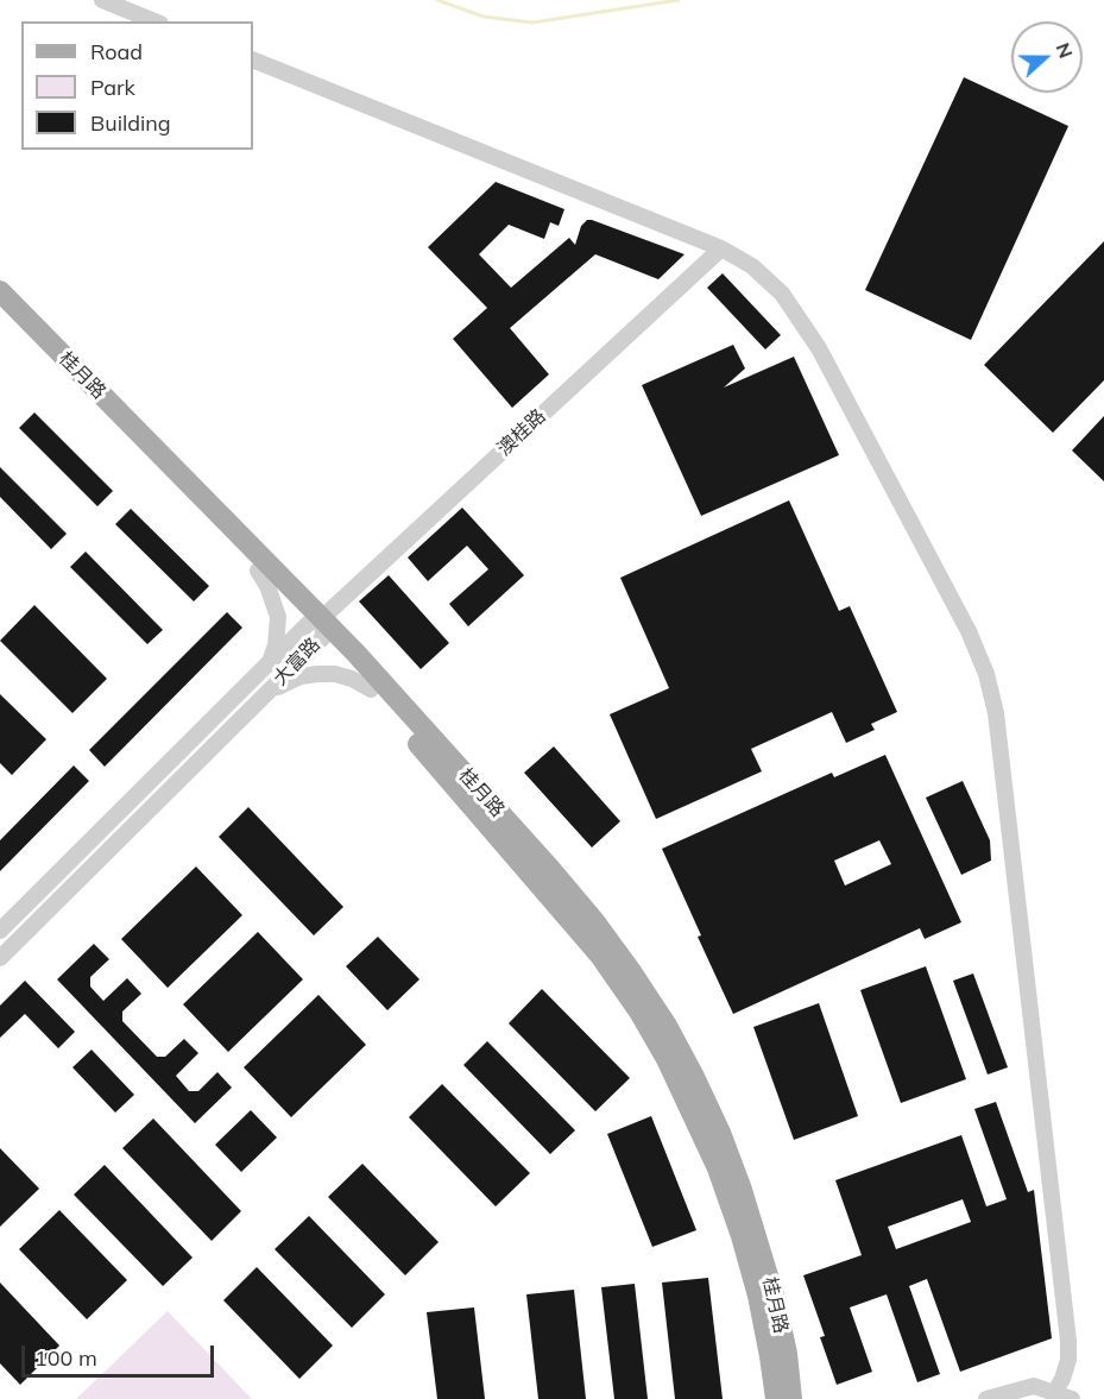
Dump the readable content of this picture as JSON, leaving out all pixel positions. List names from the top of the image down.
{
  "streets": {
    "main road": ["桂月路"],
    "street": ["澳桂路", "大富路"]
  },
  "crossings": [
    ["桂月路", "澳桂路"],
    ["桂月路", "大富路"],
    ["澳桂路", "大富路"]
  ],
  "legend": ["Road", "Park", "Building"],
  "scale_bar": "100 m",
  "north": "right"
}
